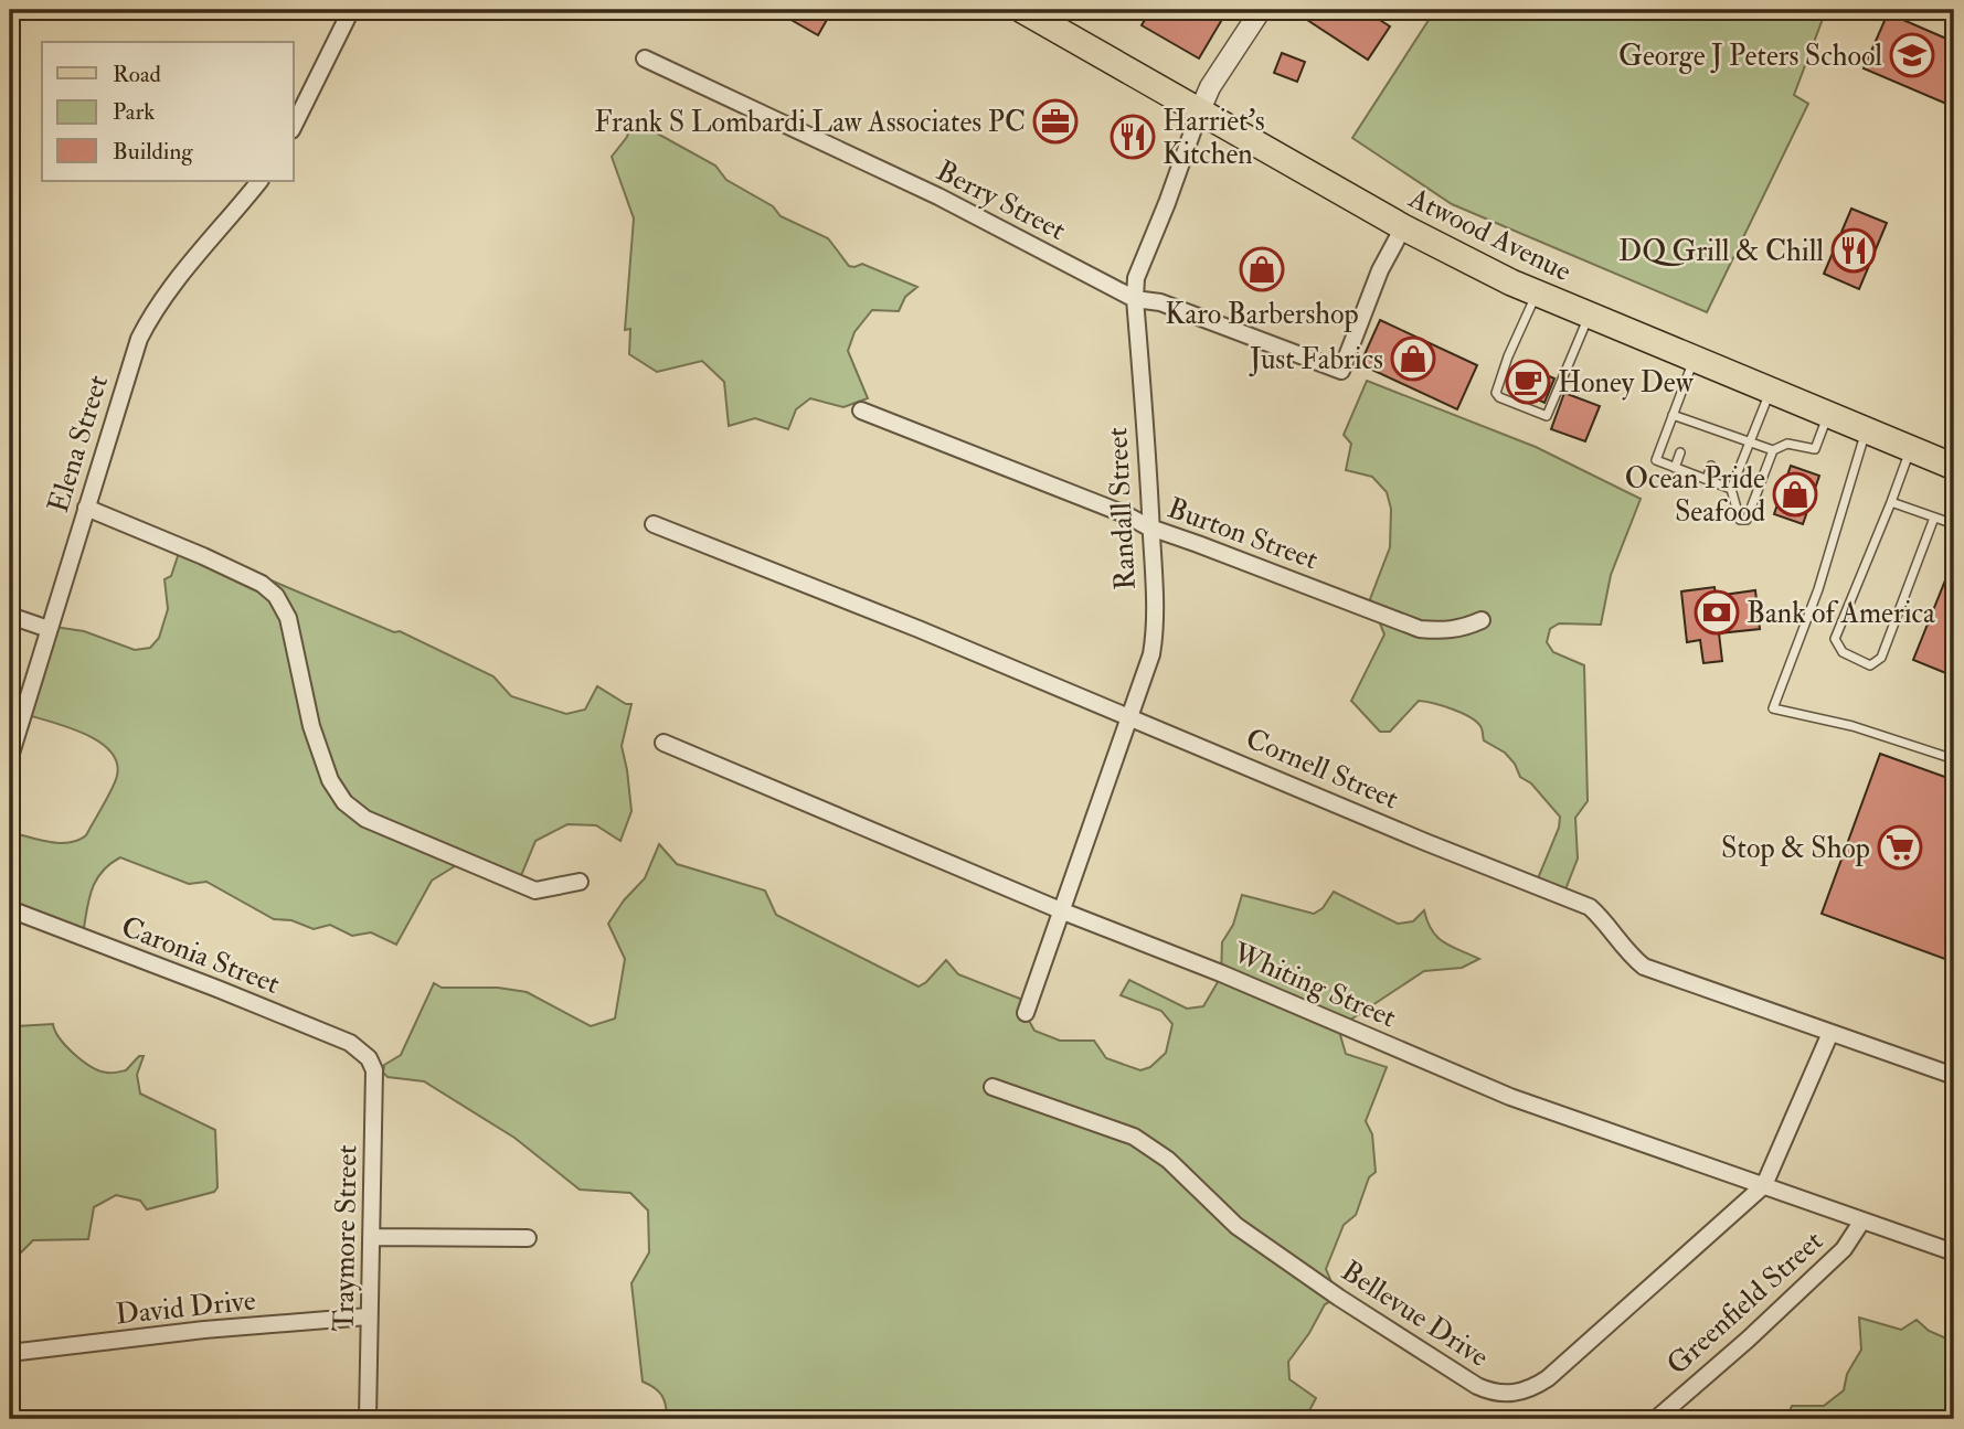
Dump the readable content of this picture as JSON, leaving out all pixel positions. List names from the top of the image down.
{
  "streets": {
    "main road": ["Atwood Avenue"],
    "street": [
      "Berry Street",
      "Elena Street",
      "Randall Street",
      "Burton Street",
      "Cornell Street",
      "Caronia Street",
      "Whiting Street",
      "Traymore Street",
      "Greenfield Street",
      "David Drive",
      "Bellevue Drive"
    ]
  },
  "crossings": [
    ["Berry Street", "Atwood Avenue"],
    ["Berry Street", "Randall Street"],
    ["Atwood Avenue", "Randall Street"],
    ["Randall Street", "Burton Street"],
    ["Randall Street", "Cornell Street"],
    ["Randall Street", "Whiting Street"],
    ["Cornell Street", "Bellevue Drive"],
    ["Caronia Street", "Traymore Street"],
    ["Whiting Street", "Greenfield Street"],
    ["Whiting Street", "Bellevue Drive"],
    ["Traymore Street", "David Drive"]
  ],
  "places": {
    "school or university": ["George J Peters School"],
    "office": ["Frank S Lombardi Law Associates PC"],
    "restaurant": ["Harriet's Kitchen", "DQ Grill & Chill"],
    "shop": ["Karo Barbershop", "Just Fabrics", "Ocean Pride Seafood"],
    "cafe": ["Honey Dew"],
    "bank": ["Bank of America"],
    "supermarket": ["Stop & Shop"]
  },
  "legend": ["Road", "Park", "Building"]
}
